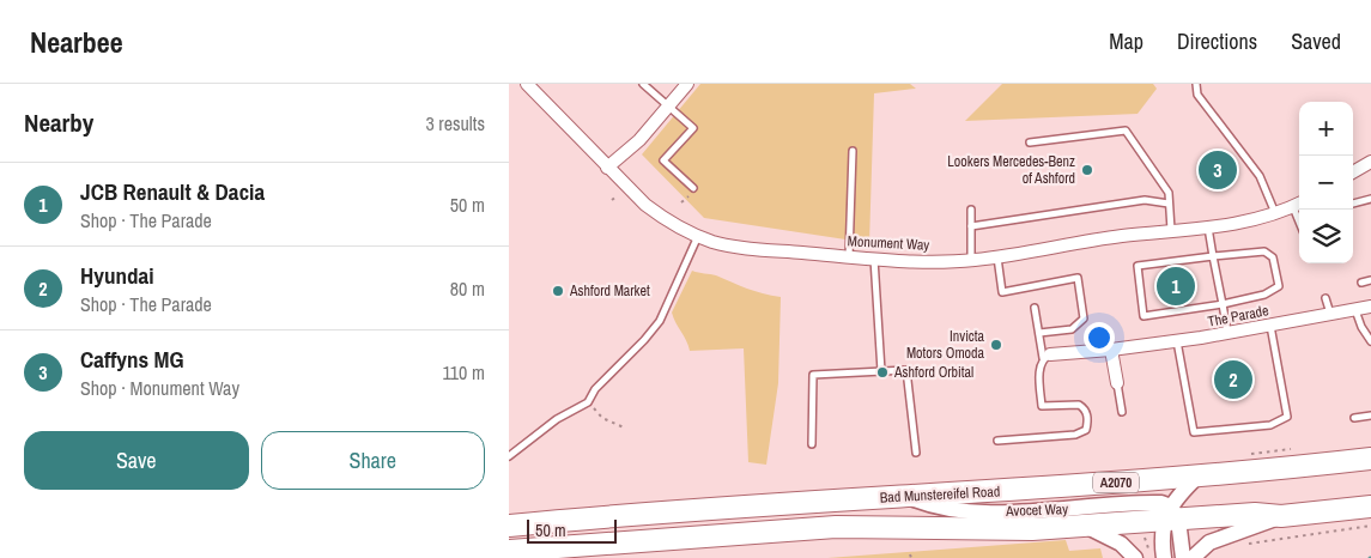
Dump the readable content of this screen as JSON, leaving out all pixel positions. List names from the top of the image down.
{
  "streets": {
    "highway": ["A2070", "Bad Munstereifel Road"],
    "street": ["Monument Way", "The Parade", "Avocet Way"]
  },
  "crossings": [
    ["Bad Munstereifel Road", "Avocet Way"]
  ],
  "places": [
    "Lookers Mercedes-Benz of Ashford",
    "Ashford Market",
    "Invicta Motors Omoda",
    "Ashford Orbital"
  ],
  "scale_bar": "50 m",
  "page": {
    "header": "Nearbee",
    "nav": ["Map", "Directions", "Saved"],
    "heading": ["Nearby", "3 results"],
    "map_buttons": ["+", "−"],
    "pins": ["3", "1", "2"],
    "list": [
      {
        "mark": "1",
        "name": "JCB Renault & Dacia",
        "note": "Shop · The Parade",
        "value": "50 m"
      },
      {
        "mark": "2",
        "name": "Hyundai",
        "note": "Shop · The Parade",
        "value": "80 m"
      },
      {
        "mark": "3",
        "name": "Caffyns MG",
        "note": "Shop · Monument Way",
        "value": "110 m"
      }
    ],
    "buttons": ["Save", "Share"],
    "scale": "50 m"
  }
}
